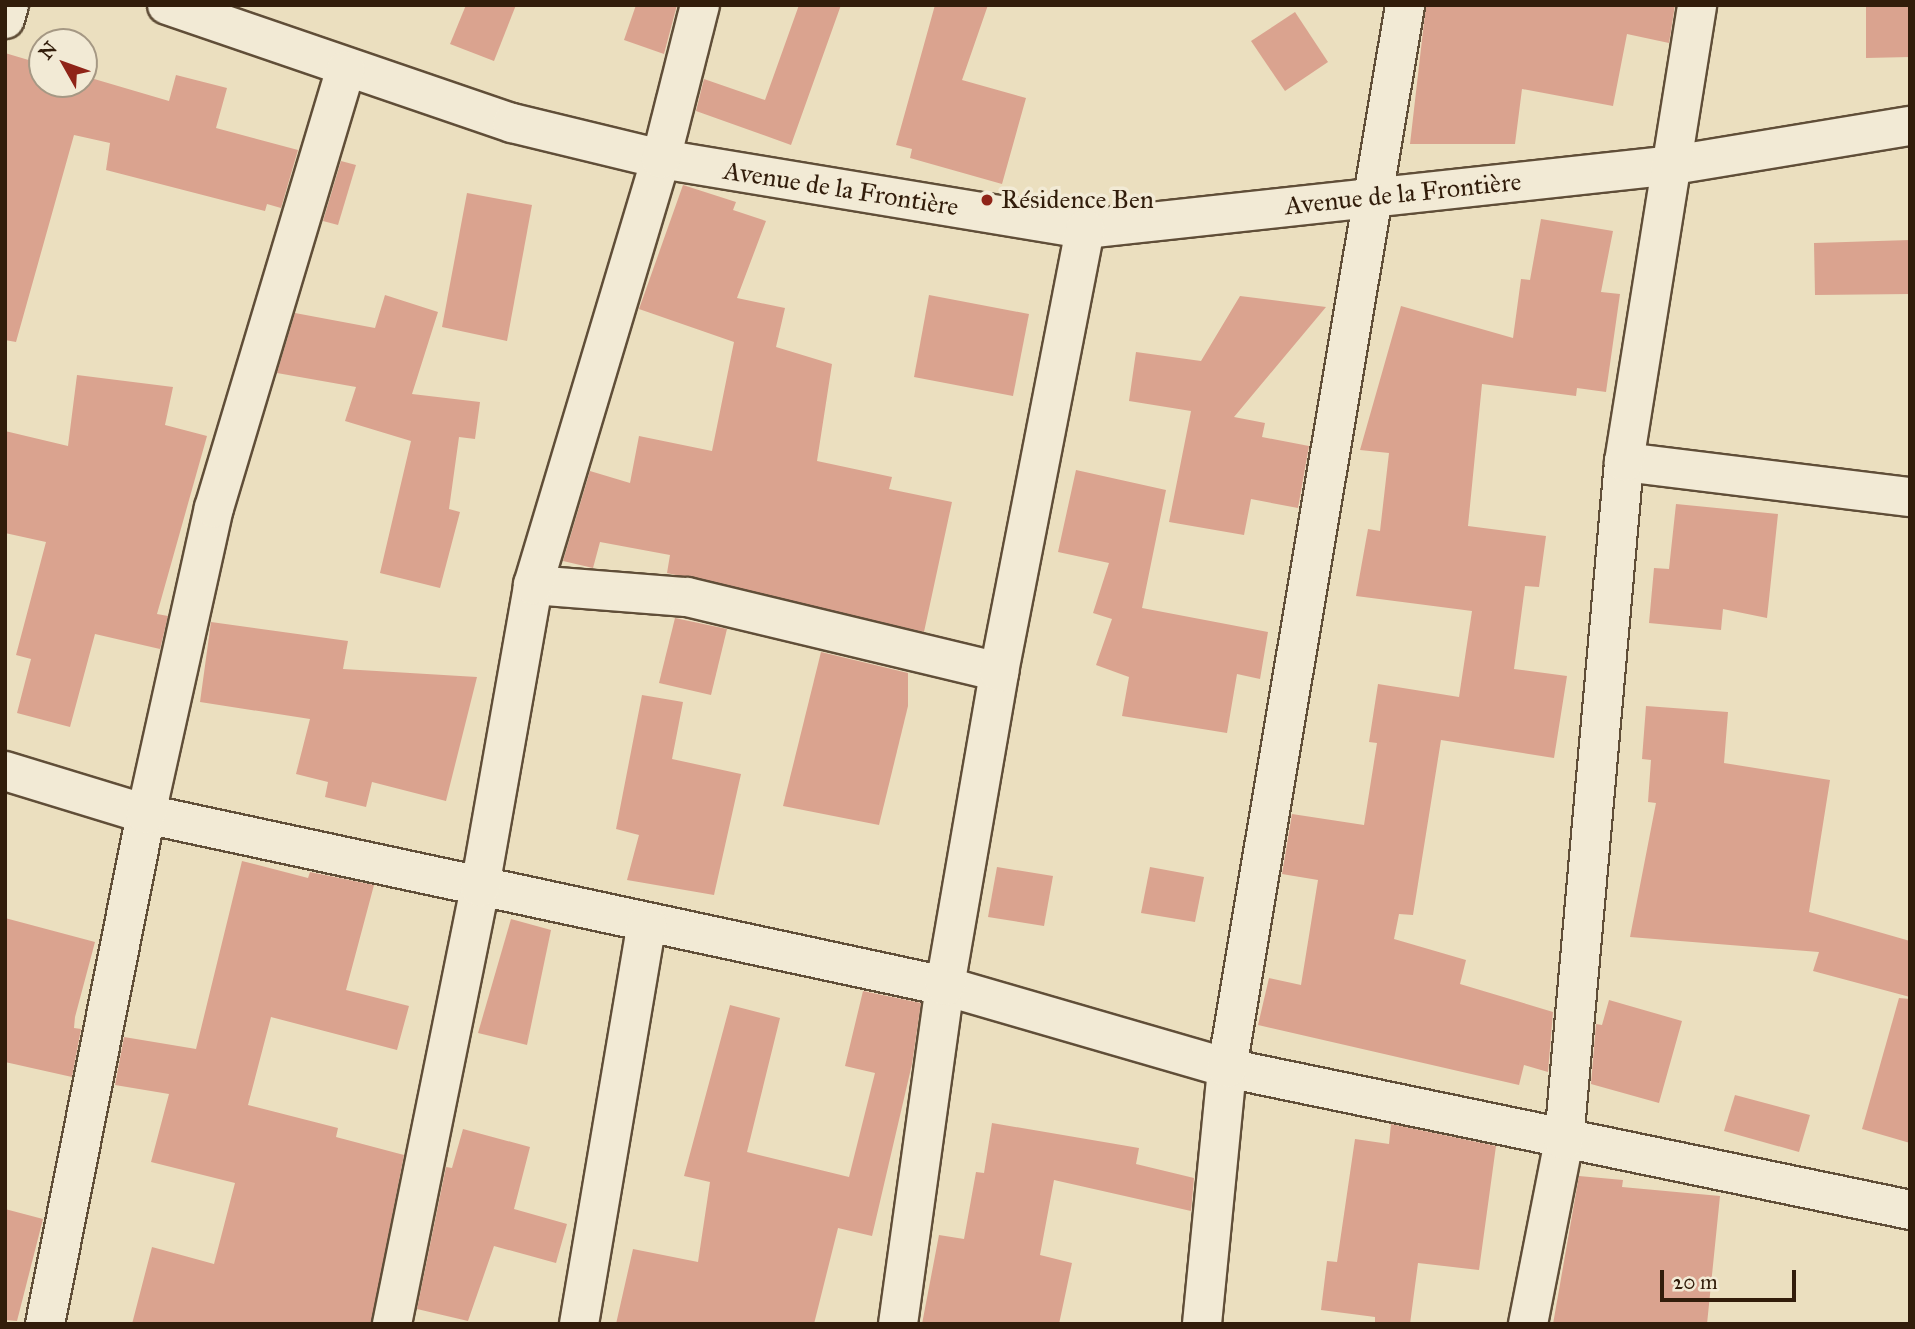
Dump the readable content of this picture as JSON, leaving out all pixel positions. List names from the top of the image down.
{
  "streets": {
    "street": ["Avenue de la Frontière"]
  },
  "places": ["Résidence Ben"],
  "scale_bar": "20 m",
  "north": "top left"
}
